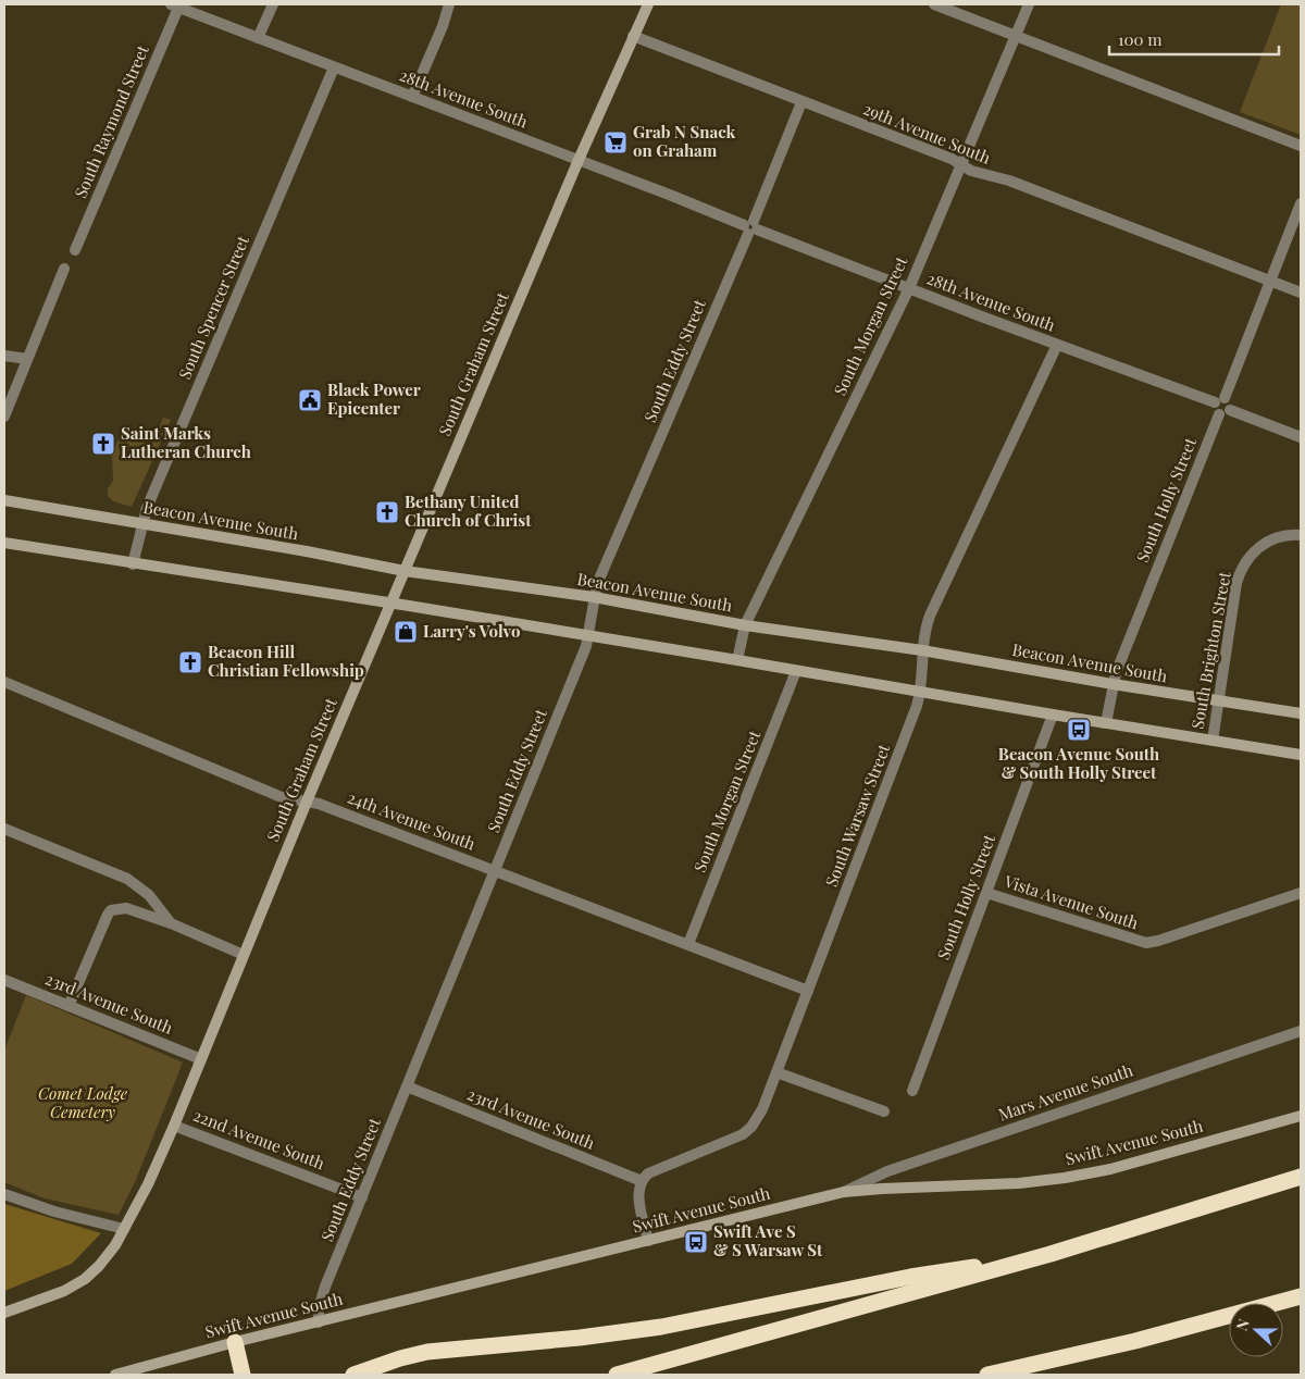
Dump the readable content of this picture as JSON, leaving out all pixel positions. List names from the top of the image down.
{
  "streets": {
    "street": [
      "28th Avenue South",
      "South Raymond Street",
      "29th Avenue South",
      "South Spencer Street",
      "South Morgan Street",
      "South Eddy Street",
      "South Graham Street",
      "South Holly Street",
      "Beacon Avenue South",
      "South Brighton Street",
      "South Warsaw Street",
      "24th Avenue South",
      "Vista Avenue South",
      "23rd Avenue South",
      "Mars Avenue South",
      "22nd Avenue South",
      "Swift Avenue South"
    ]
  },
  "crossings": [
    ["28th Avenue South", "South Raymond Street"],
    ["28th Avenue South", "South Spencer Street"],
    ["28th Avenue South", "South Morgan Street"],
    ["28th Avenue South", "South Eddy Street"],
    ["28th Avenue South", "South Graham Street"],
    ["28th Avenue South", "South Holly Street"],
    ["28th Avenue South", "South Warsaw Street"],
    ["29th Avenue South", "South Morgan Street"],
    ["29th Avenue South", "South Eddy Street"],
    ["29th Avenue South", "South Graham Street"],
    ["South Spencer Street", "Beacon Avenue South"],
    ["South Morgan Street", "Beacon Avenue South"],
    ["South Morgan Street", "24th Avenue South"],
    ["South Eddy Street", "Beacon Avenue South"],
    ["South Eddy Street", "24th Avenue South"],
    ["South Eddy Street", "23rd Avenue South"],
    ["South Eddy Street", "22nd Avenue South"],
    ["South Eddy Street", "Swift Avenue South"],
    ["South Graham Street", "Beacon Avenue South"],
    ["South Graham Street", "24th Avenue South"],
    ["South Graham Street", "23rd Avenue South"],
    ["South Graham Street", "22nd Avenue South"],
    ["South Holly Street", "Beacon Avenue South"],
    ["South Holly Street", "Vista Avenue South"],
    ["Beacon Avenue South", "South Brighton Street"],
    ["Beacon Avenue South", "South Warsaw Street"],
    ["South Warsaw Street", "24th Avenue South"],
    ["South Warsaw Street", "23rd Avenue South"],
    ["Mars Avenue South", "Swift Avenue South"]
  ],
  "parks": ["Comet Lodge Cemetery"],
  "places": {
    "supermarket": ["Grab N Snack on Graham"],
    "public building": ["Black Power Epicenter"],
    "church": ["Saint Marks Lutheran Church", "Bethany United Church of Christ", "Beacon Hill Christian Fellowship"],
    "shop": ["Larry's Volvo"],
    "bus stop": ["Beacon Avenue South & South Holly Street", "Swift Ave S & S Warsaw St"]
  },
  "scale_bar": "100 m",
  "north": "left"
}
